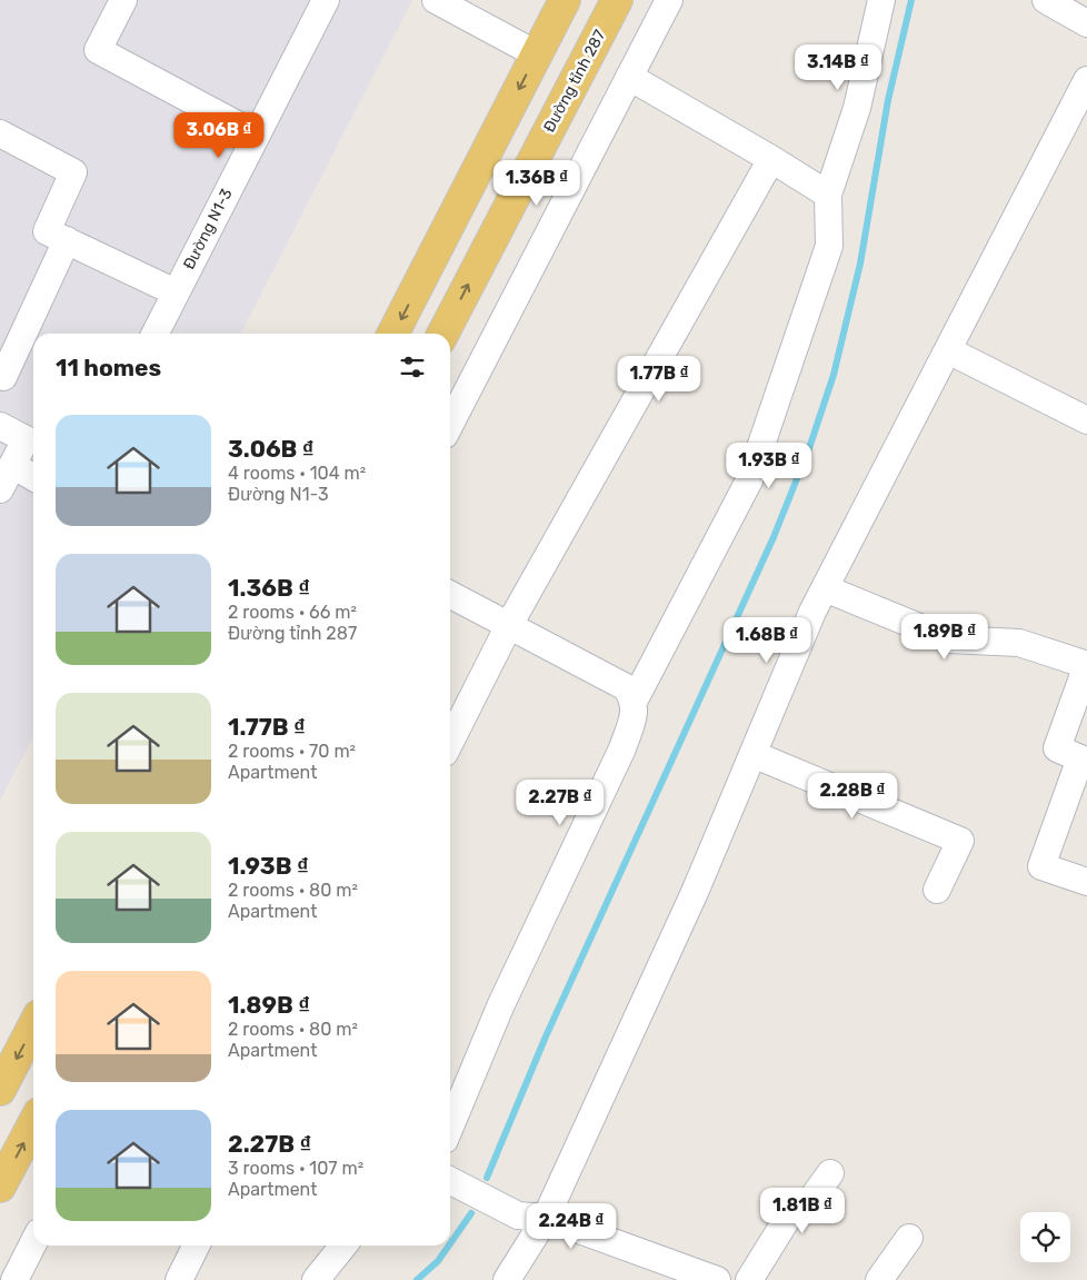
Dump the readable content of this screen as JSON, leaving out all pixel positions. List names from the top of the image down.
{
  "streets": {
    "main road": ["Đường tỉnh 287"],
    "street": ["Đường N1-3"]
  },
  "page": {
    "price": [
      "3.14B ₫",
      "3.06B ₫",
      "1.36B ₫",
      "1.77B ₫",
      "1.93B ₫",
      "1.89B ₫",
      "1.68B ₫",
      "2.28B ₫",
      "2.27B ₫",
      "1.81B ₫",
      "2.24B ₫"
    ],
    "heading": "11 homes",
    "list": [
      {
        "name": "3.06B ₫",
        "note": "4 rooms · 104 m² · Đường N1-3"
      },
      {
        "name": "1.36B ₫",
        "note": "2 rooms · 66 m² · Đường tỉnh 287"
      },
      {
        "name": "1.77B ₫",
        "note": "2 rooms · 70 m² · Apartment"
      },
      {
        "name": "1.93B ₫",
        "note": "2 rooms · 80 m² · Apartment"
      },
      {
        "name": "1.89B ₫",
        "note": "2 rooms · 80 m² · Apartment"
      },
      {
        "name": "2.27B ₫",
        "note": "3 rooms · 107 m² · Apartment"
      }
    ]
  }
}
